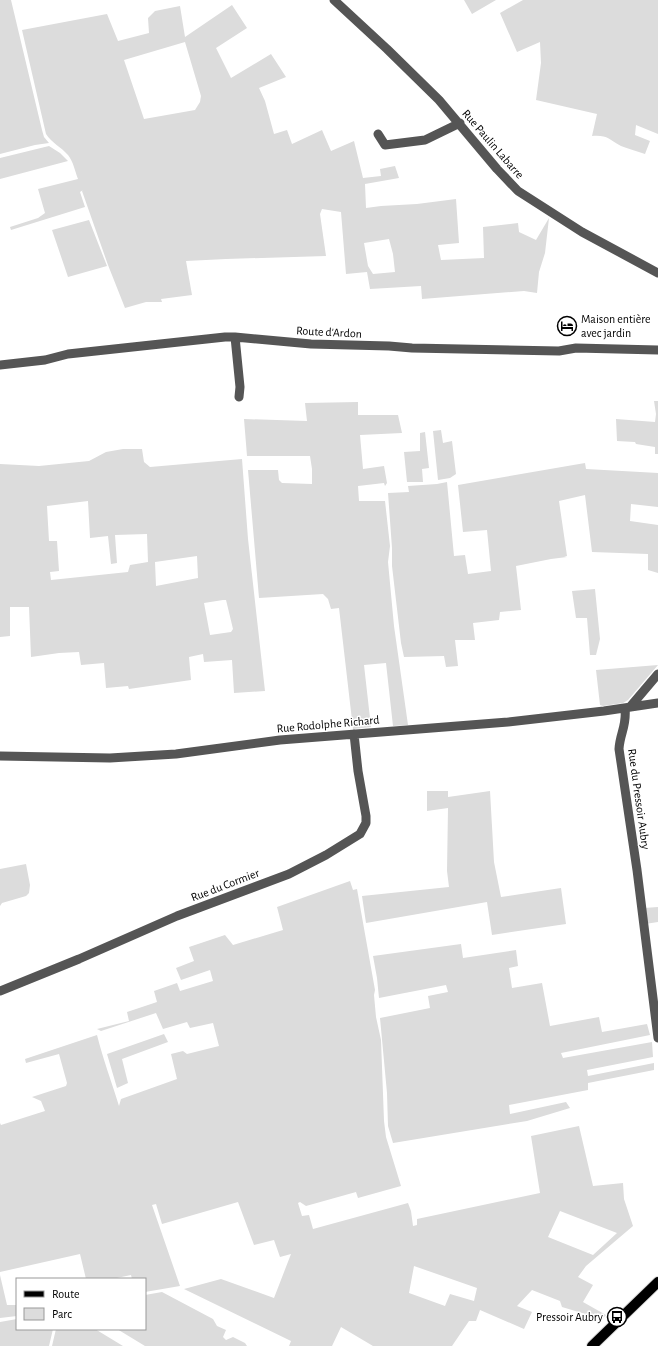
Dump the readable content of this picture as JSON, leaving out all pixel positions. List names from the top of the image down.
{
  "streets": {
    "street": [
      "Rue Paulin Labarre",
      "Route d'Ardon",
      "Rue Rodolphe Richard",
      "Rue du Pressoir Aubry",
      "Rue du Cormier"
    ]
  },
  "crossings": [
    ["Rue Rodolphe Richard", "Rue du Pressoir Aubry"],
    ["Rue Rodolphe Richard", "Rue du Cormier"]
  ],
  "places": {
    "hotel": ["Maison entière avec jardin"],
    "bus stop": ["Pressoir Aubry"]
  },
  "legend": ["Route", "Parc"]
}
